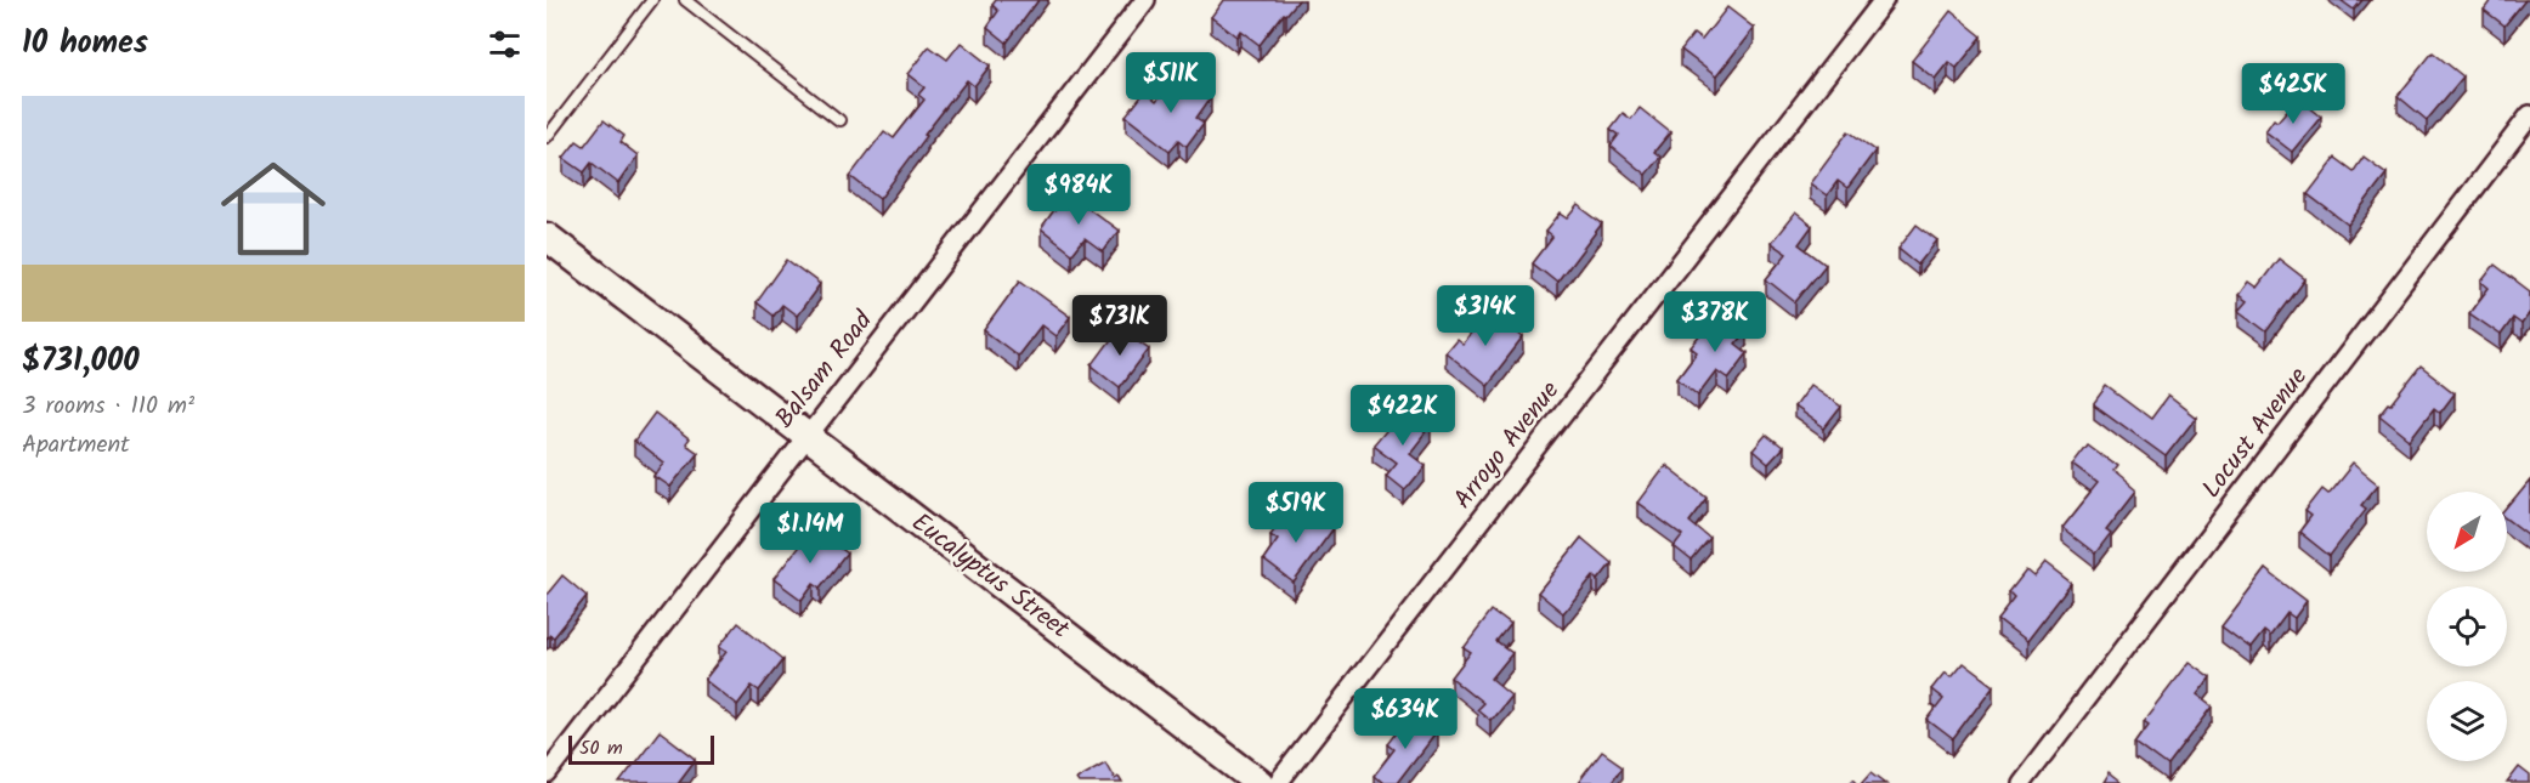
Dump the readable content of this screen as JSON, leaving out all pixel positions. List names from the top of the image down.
{
  "streets": {
    "main road": ["Eucalyptus Street"],
    "street": ["Balsam Road", "Locust Avenue", "Arroyo Avenue"]
  },
  "crossings": [
    ["Balsam Road", "Eucalyptus Street"]
  ],
  "scale_bar": "50 m",
  "north": "bottom left",
  "page": {
    "heading": "10 homes",
    "price": [
      "$511K",
      "$425K",
      "$984K",
      "$314K",
      "$378K",
      "$731K",
      "$422K",
      "$519K",
      "$1.14M",
      "$634K"
    ],
    "list": [
      {
        "name": "$731,000",
        "note": "3 rooms · 110 m² · Apartment"
      }
    ],
    "scale": "50 m"
  }
}
